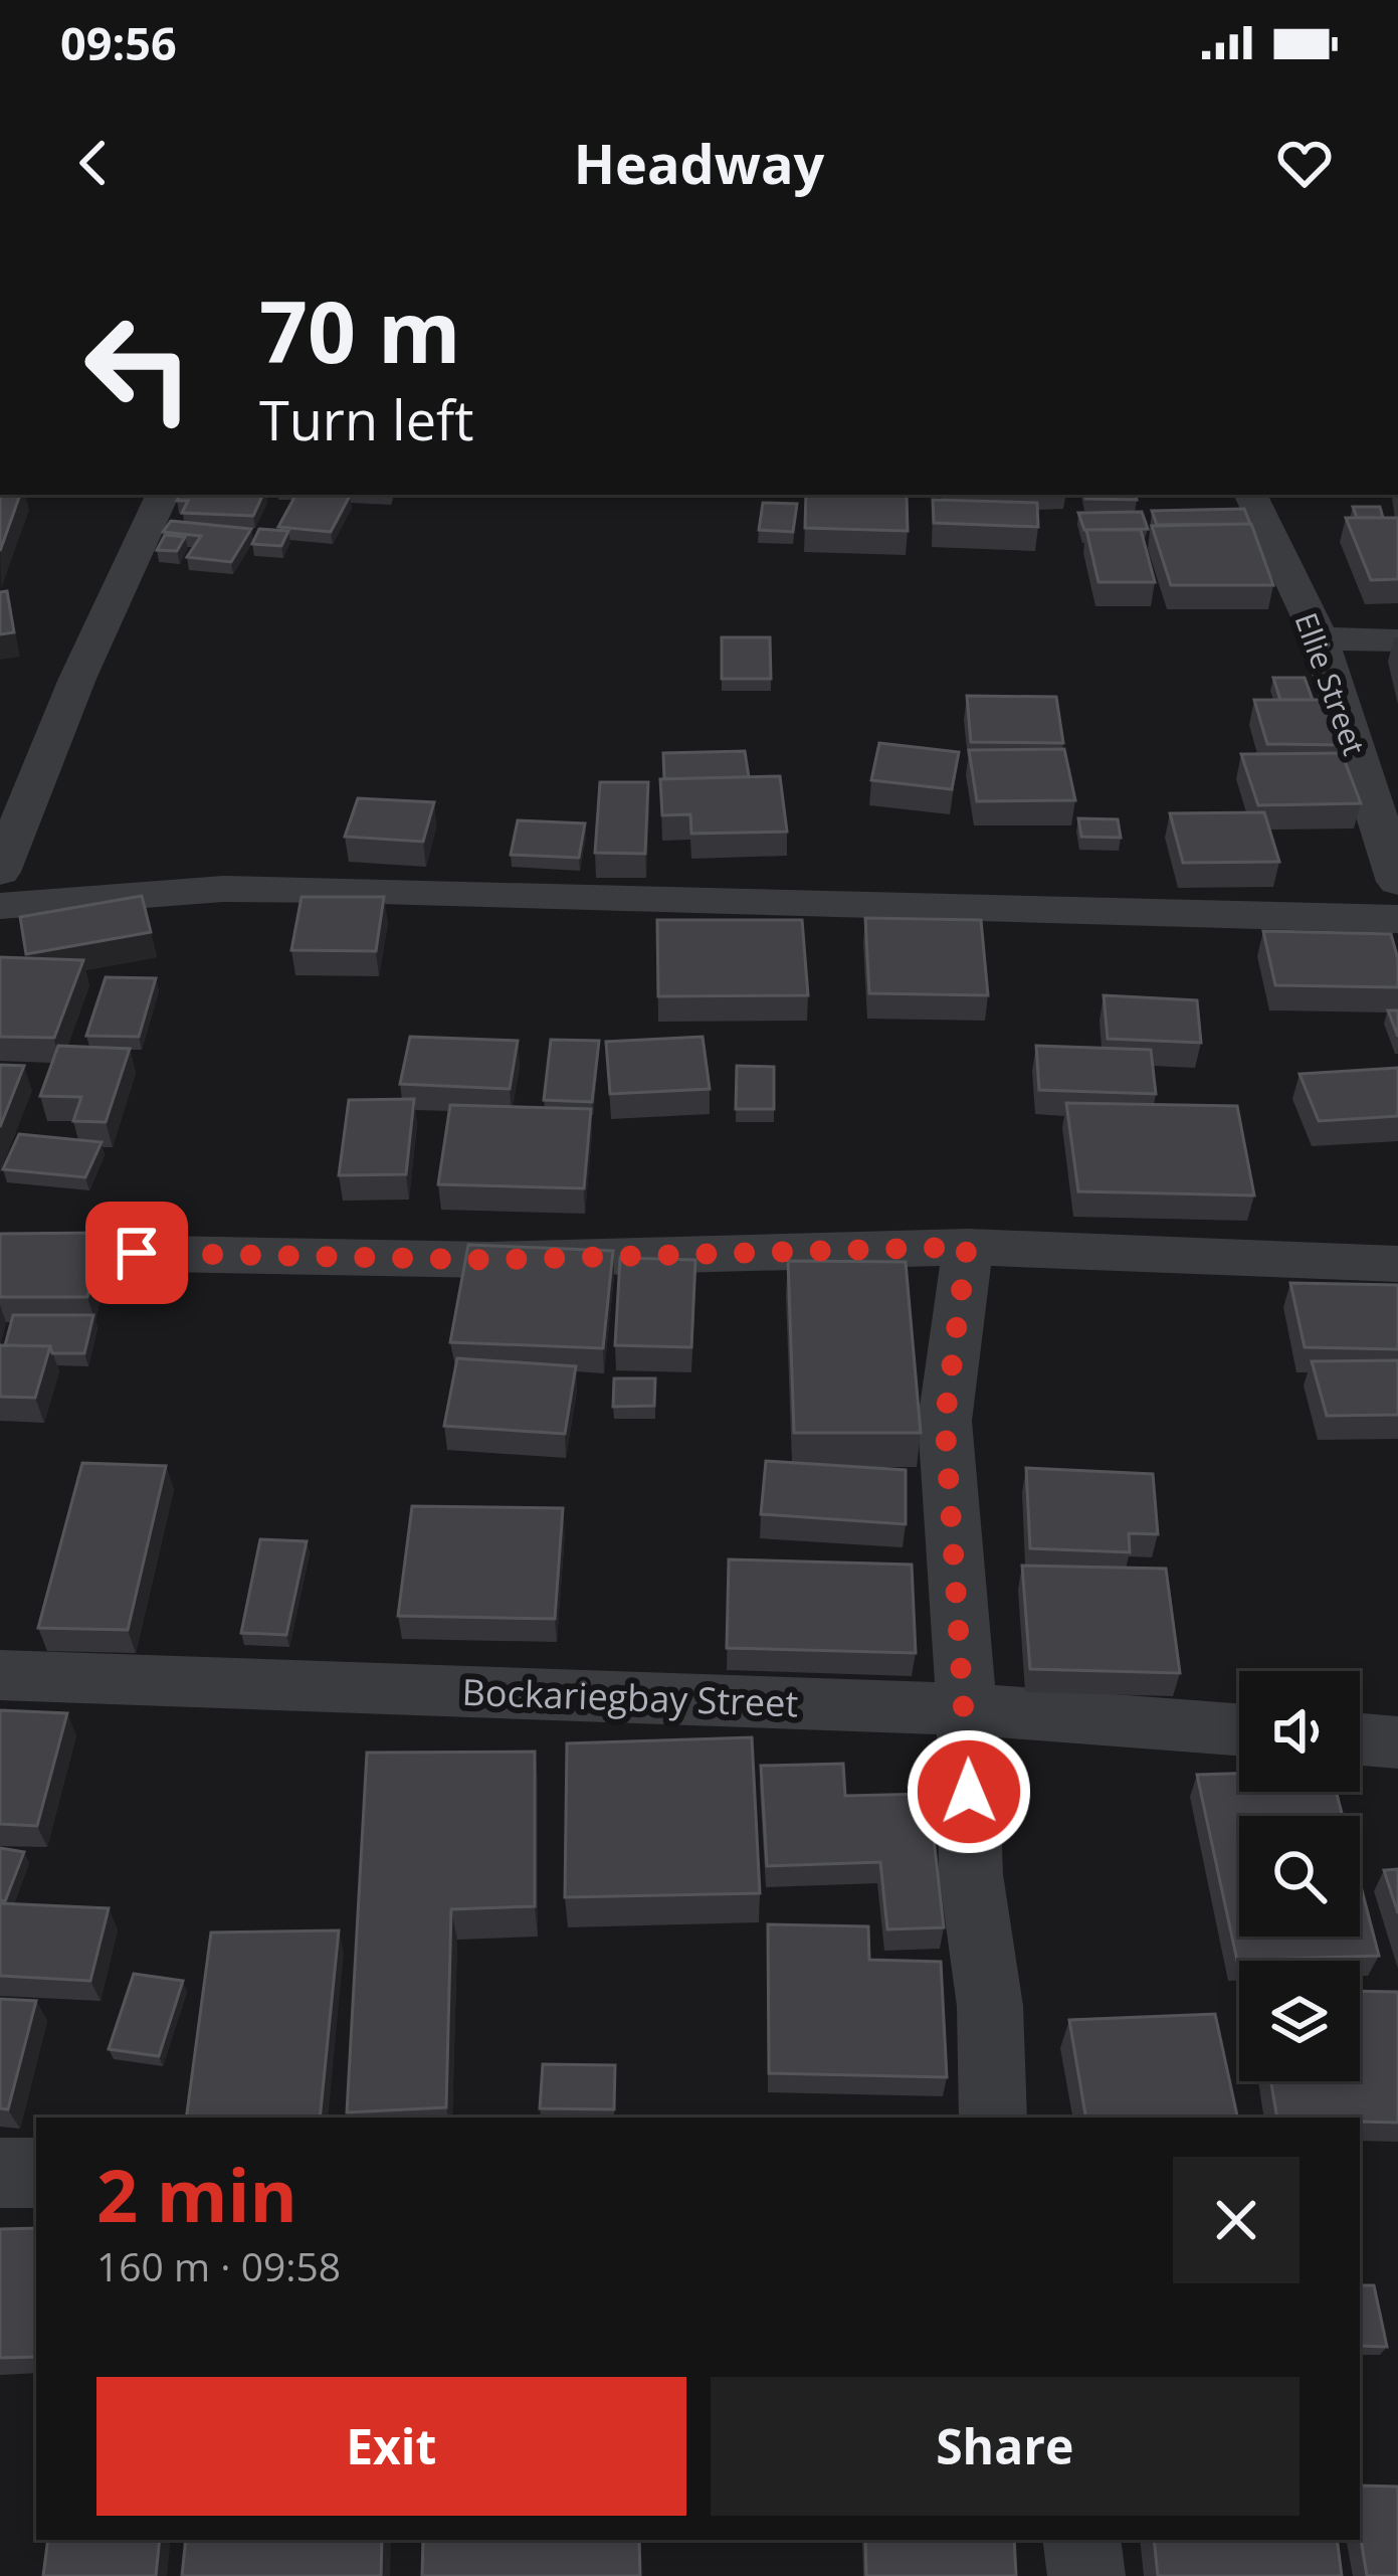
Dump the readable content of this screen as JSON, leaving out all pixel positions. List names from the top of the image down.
{
  "streets": {
    "street": ["Ellie Street", "Bockariegbay Street"]
  },
  "page": {
    "status": "09:56",
    "header": "Headway",
    "turn": ["70 m", "Turn left"],
    "heading": ["2 min", "160 m · 09:58"],
    "buttons": ["Exit", "Share"]
  }
}
